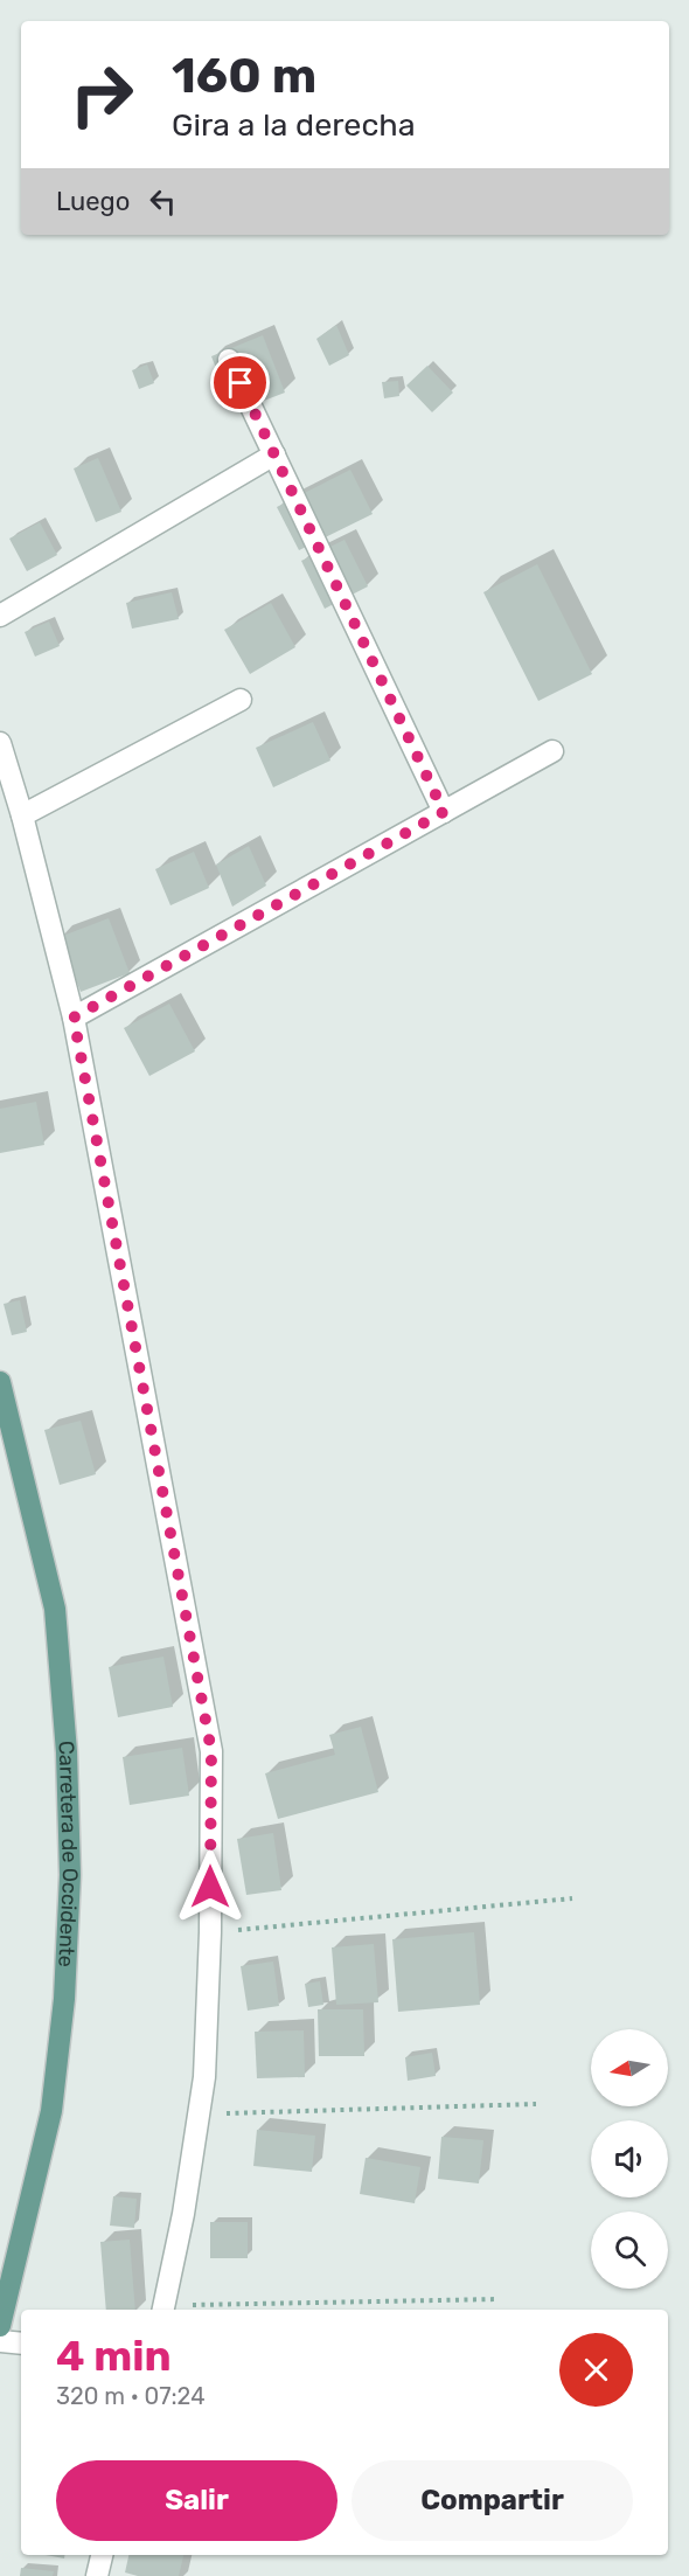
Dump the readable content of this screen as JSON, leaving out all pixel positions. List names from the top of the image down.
{
  "streets": {
    "main road": ["Carretera de Occidente"]
  },
  "north": "left",
  "page": {
    "turn": ["160 m", "Gira a la derecha"],
    "then": "Luego",
    "heading": ["4 min", "320 m · 07:24"],
    "buttons": ["Salir", "Compartir"]
  }
}
